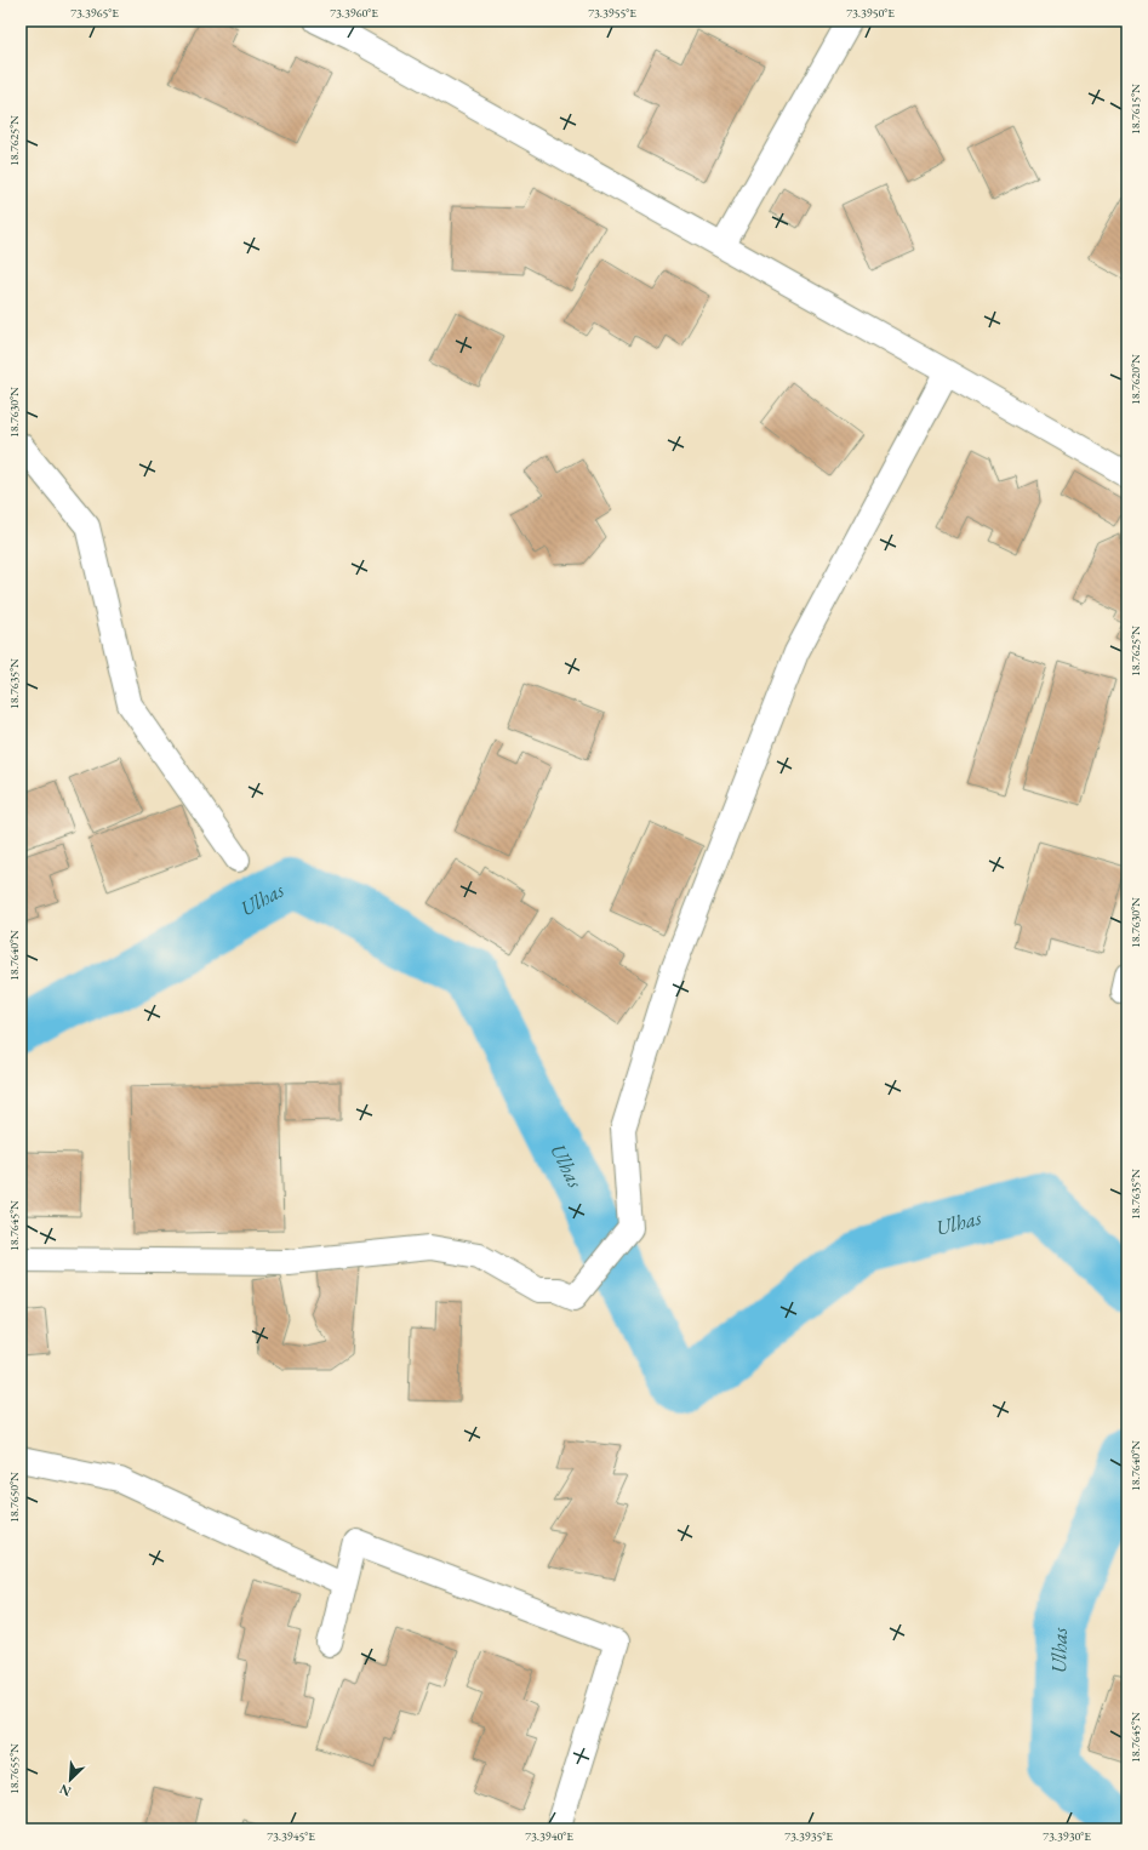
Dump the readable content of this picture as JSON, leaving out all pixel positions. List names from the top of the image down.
{
  "water": ["Ulhas"],
  "north": "bottom left",
  "coordinates": [
    "73.3965°E",
    "73.3960°E",
    "73.3955°E",
    "73.3950°E",
    "18.7615°N",
    "18.7625°N",
    "18.7620°N",
    "18.7630°N",
    "18.7635°N",
    "18.7640°N",
    "18.7645°N",
    "18.7650°N",
    "18.7655°N",
    "73.3945°E",
    "73.3940°E",
    "73.3935°E",
    "73.3930°E"
  ]
}
